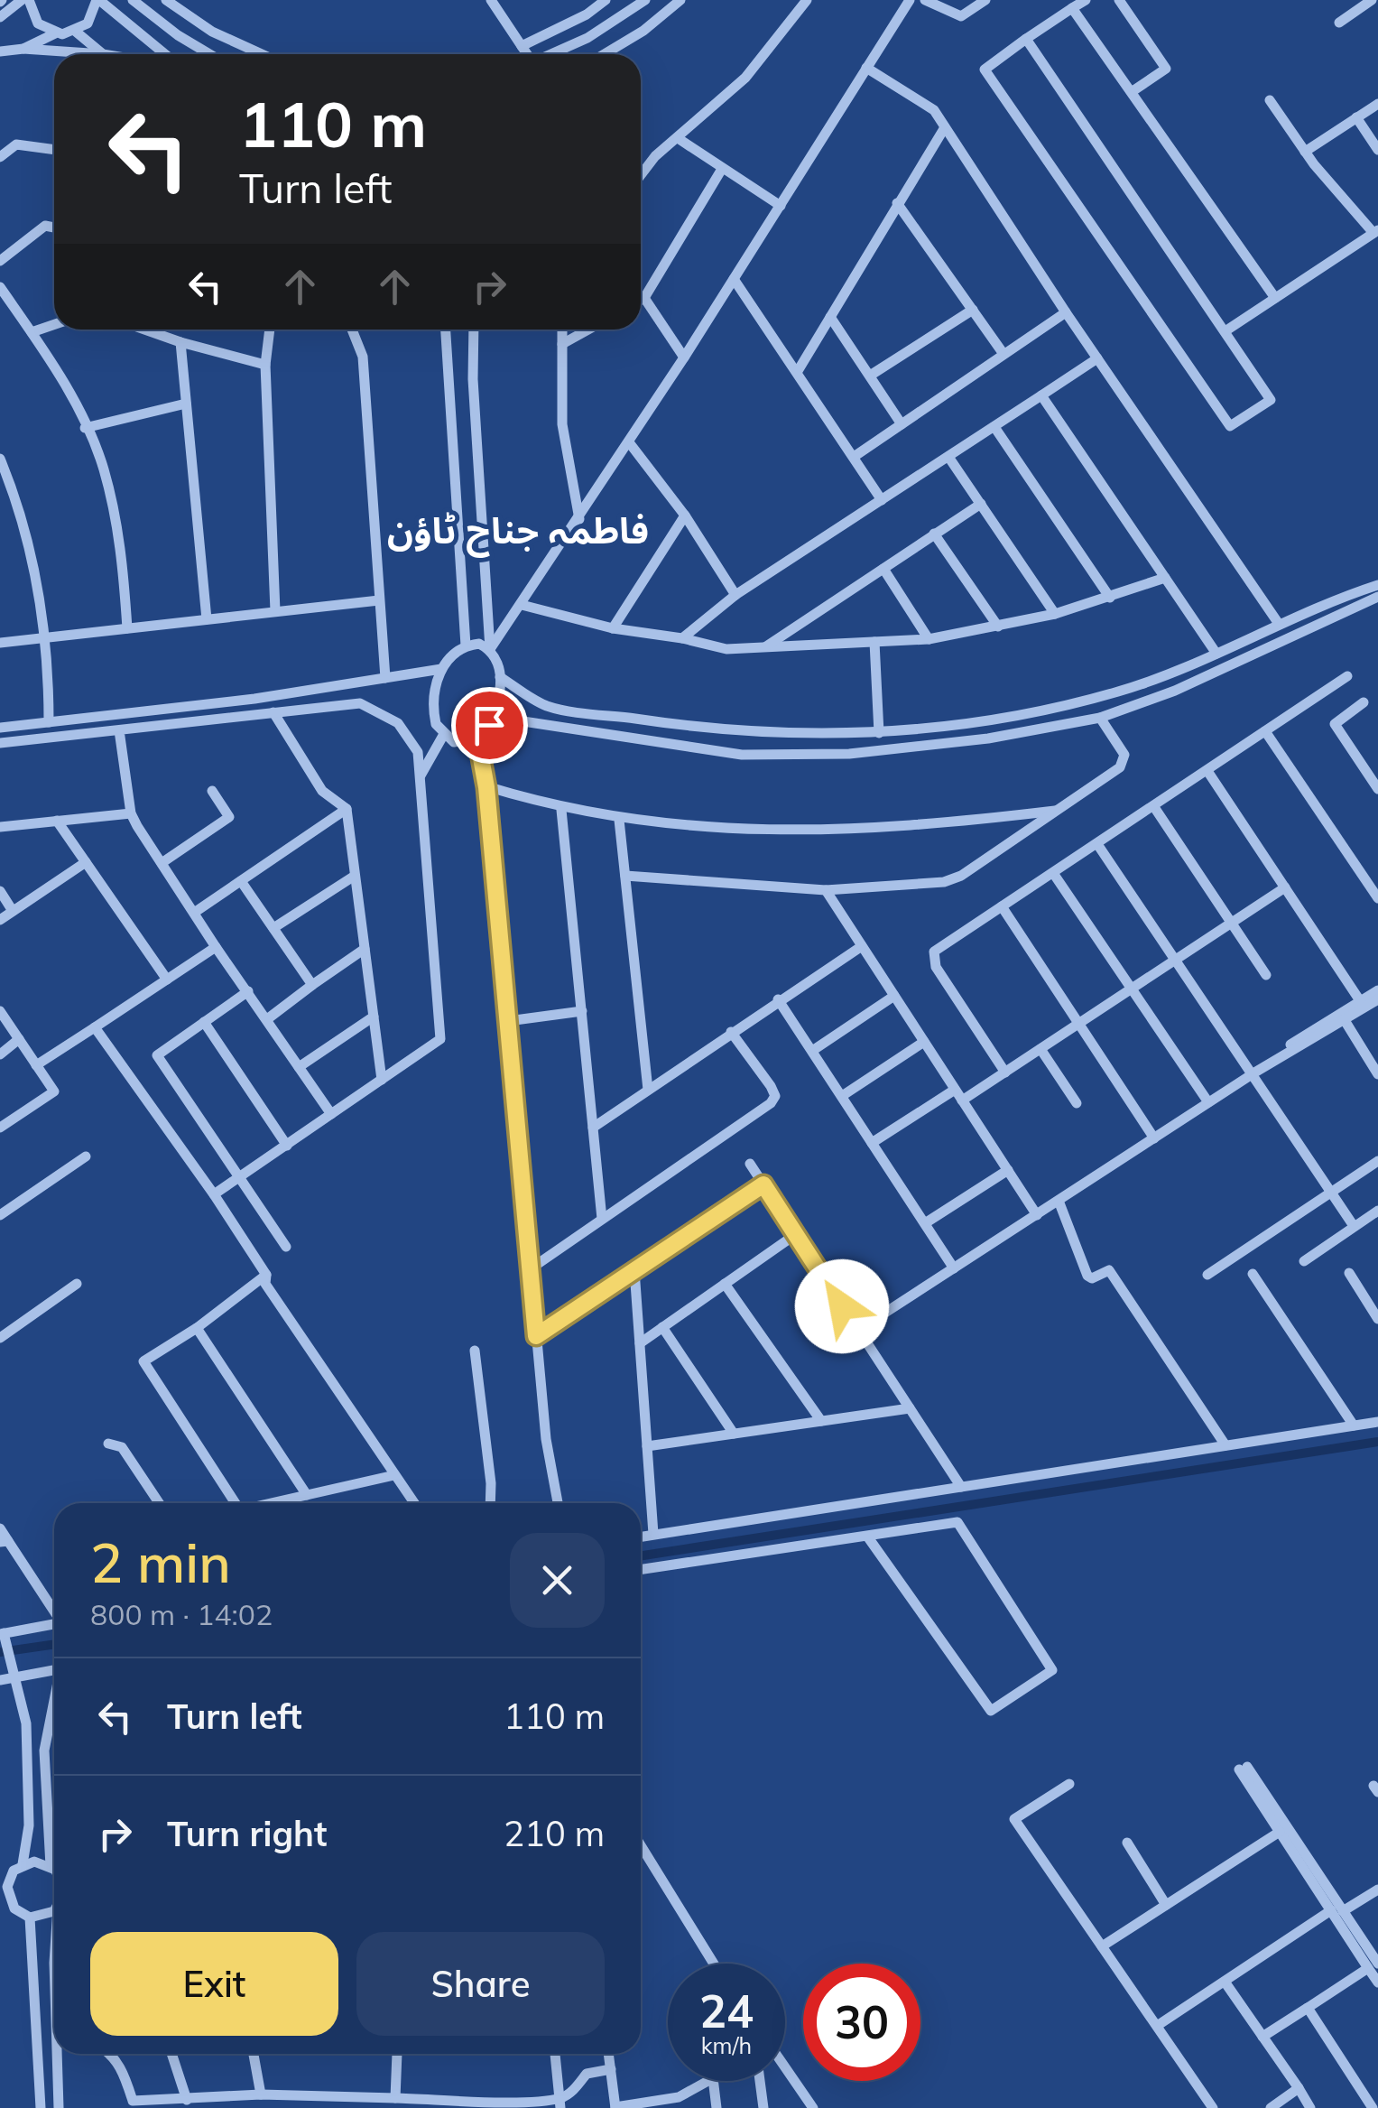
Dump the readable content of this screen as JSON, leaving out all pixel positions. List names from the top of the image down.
{
  "districts": ["فاطمہ جناح ٹاؤن"],
  "page": {
    "turn": ["110 m", "Turn left"],
    "heading": ["2 min", "800 m · 14:02"],
    "list": [
      {
        "name": "Turn left",
        "value": "110 m"
      },
      {
        "name": "Turn right",
        "value": "210 m"
      }
    ],
    "buttons": ["Exit", "Share"],
    "speed": "24 km/h",
    "limit": "30"
  }
}
